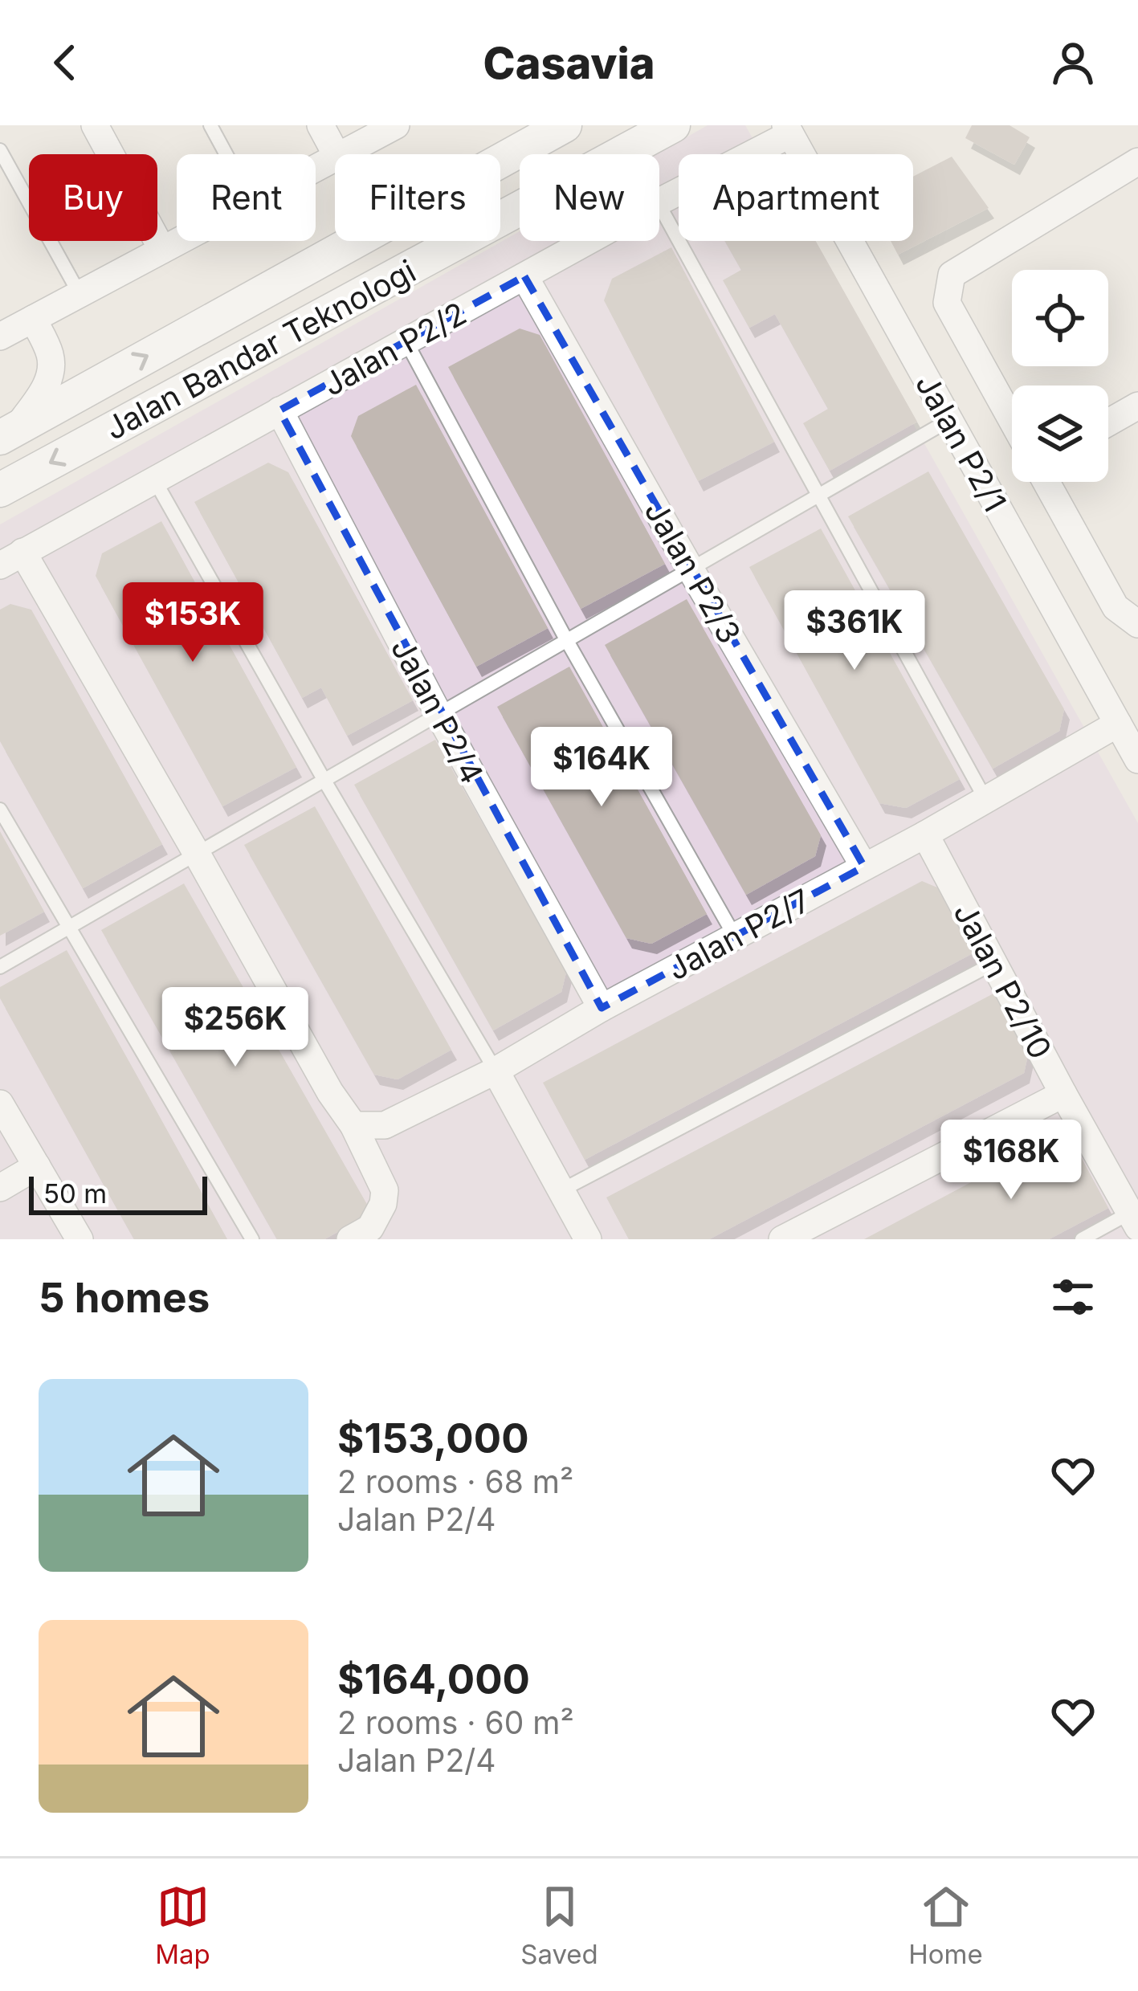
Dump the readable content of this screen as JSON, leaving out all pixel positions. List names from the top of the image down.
{
  "streets": {
    "street": [
      "Jalan P2/2",
      "Jalan Bandar Teknologi",
      "Jalan P2/1",
      "Jalan P2/3",
      "Jalan P2/4",
      "Jalan P2/7",
      "Jalan P2/10"
    ]
  },
  "crossings": [
    ["Jalan P2/2", "Jalan P2/1"],
    ["Jalan P2/2", "Jalan P2/3"],
    ["Jalan P2/2", "Jalan P2/4"],
    ["Jalan P2/1", "Jalan P2/7"],
    ["Jalan P2/3", "Jalan P2/7"],
    ["Jalan P2/4", "Jalan P2/7"],
    ["Jalan P2/7", "Jalan P2/10"]
  ],
  "scale_bar": "50 m",
  "page": {
    "header": "Casavia",
    "chip": [
      "Buy",
      "Rent",
      "Filters",
      "New",
      "Apartment"
    ],
    "price": [
      "$153K",
      "$361K",
      "$164K",
      "$256K",
      "$168K"
    ],
    "scale": "50 m",
    "heading": "5 homes",
    "list": [
      {
        "name": "$153,000",
        "note": "2 rooms · 68 m² · Jalan P2/4"
      },
      {
        "name": "$164,000",
        "note": "2 rooms · 60 m² · Jalan P2/4"
      }
    ],
    "tabs": ["Map", "Saved", "Home"]
  }
}
